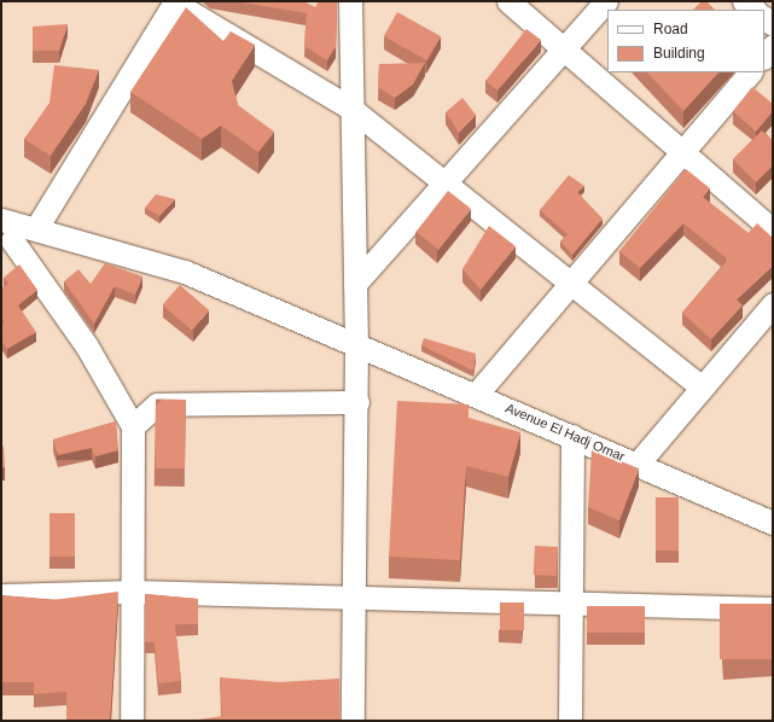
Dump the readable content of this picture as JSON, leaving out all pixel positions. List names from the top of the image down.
{
  "streets": {
    "street": ["Avenue El Hadj Omar"]
  },
  "legend": ["Road", "Building"]
}
